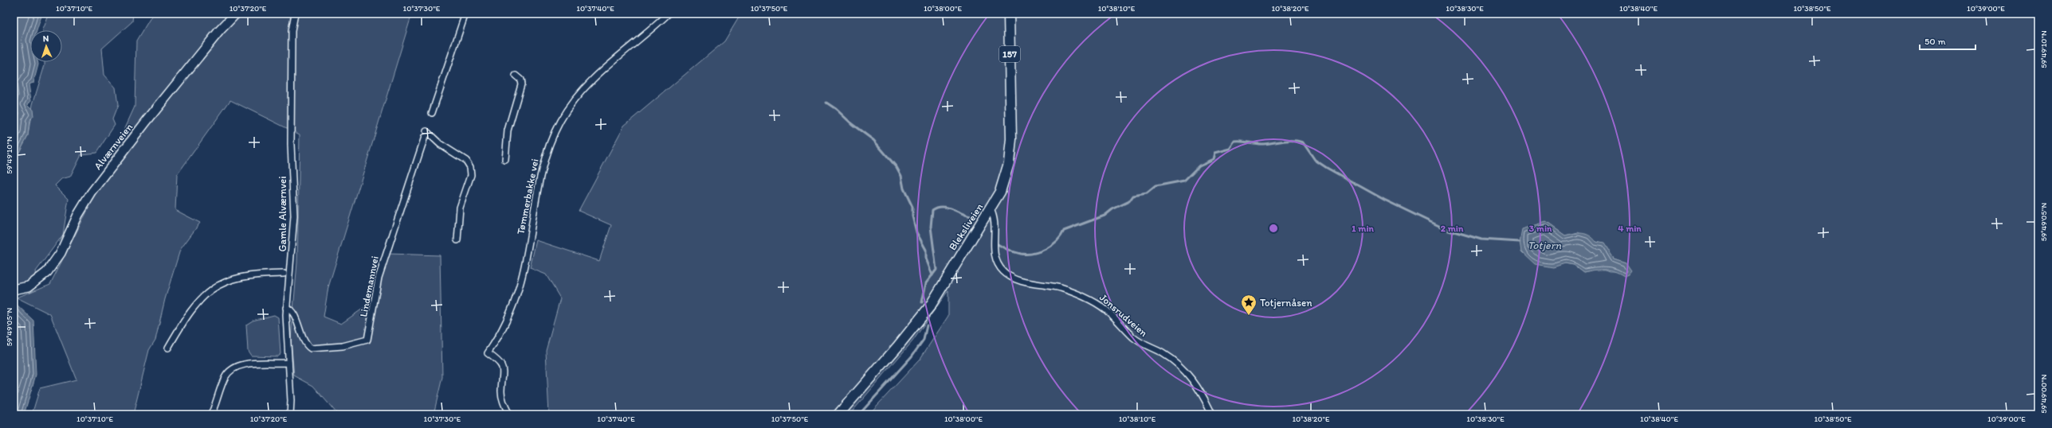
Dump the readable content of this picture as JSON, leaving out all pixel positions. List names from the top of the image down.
{
  "streets": {
    "main road": ["157", "Alværnveien", "Bleksliveien"],
    "street": [
      "Tømmerbakke vei",
      "Gamle Alværnvei",
      "Lindemannvei",
      "Jonsrudveien"
    ]
  },
  "crossings": [
    ["Gamle Alværnvei", "Lindemannvei"],
    ["Bleksliveien", "Jonsrudveien"]
  ],
  "water": ["Totjern"],
  "places": {
    "place": ["Totjernåsen"]
  },
  "scale_bar": "50 m",
  "north": "top",
  "coordinates": [
    "10°37'10\"E",
    "10°37'20\"E",
    "10°37'30\"E",
    "10°37'40\"E",
    "10°37'50\"E",
    "10°38'00\"E",
    "10°38'10\"E",
    "10°38'20\"E",
    "10°38'30\"E",
    "10°38'40\"E",
    "10°38'50\"E",
    "10°39'00\"E",
    "59°49'10\"N",
    "59°49'05\"N",
    "59°49'00\"N"
  ],
  "rings": [
    "1 min",
    "2 min",
    "3 min",
    "4 min"
  ]
}
